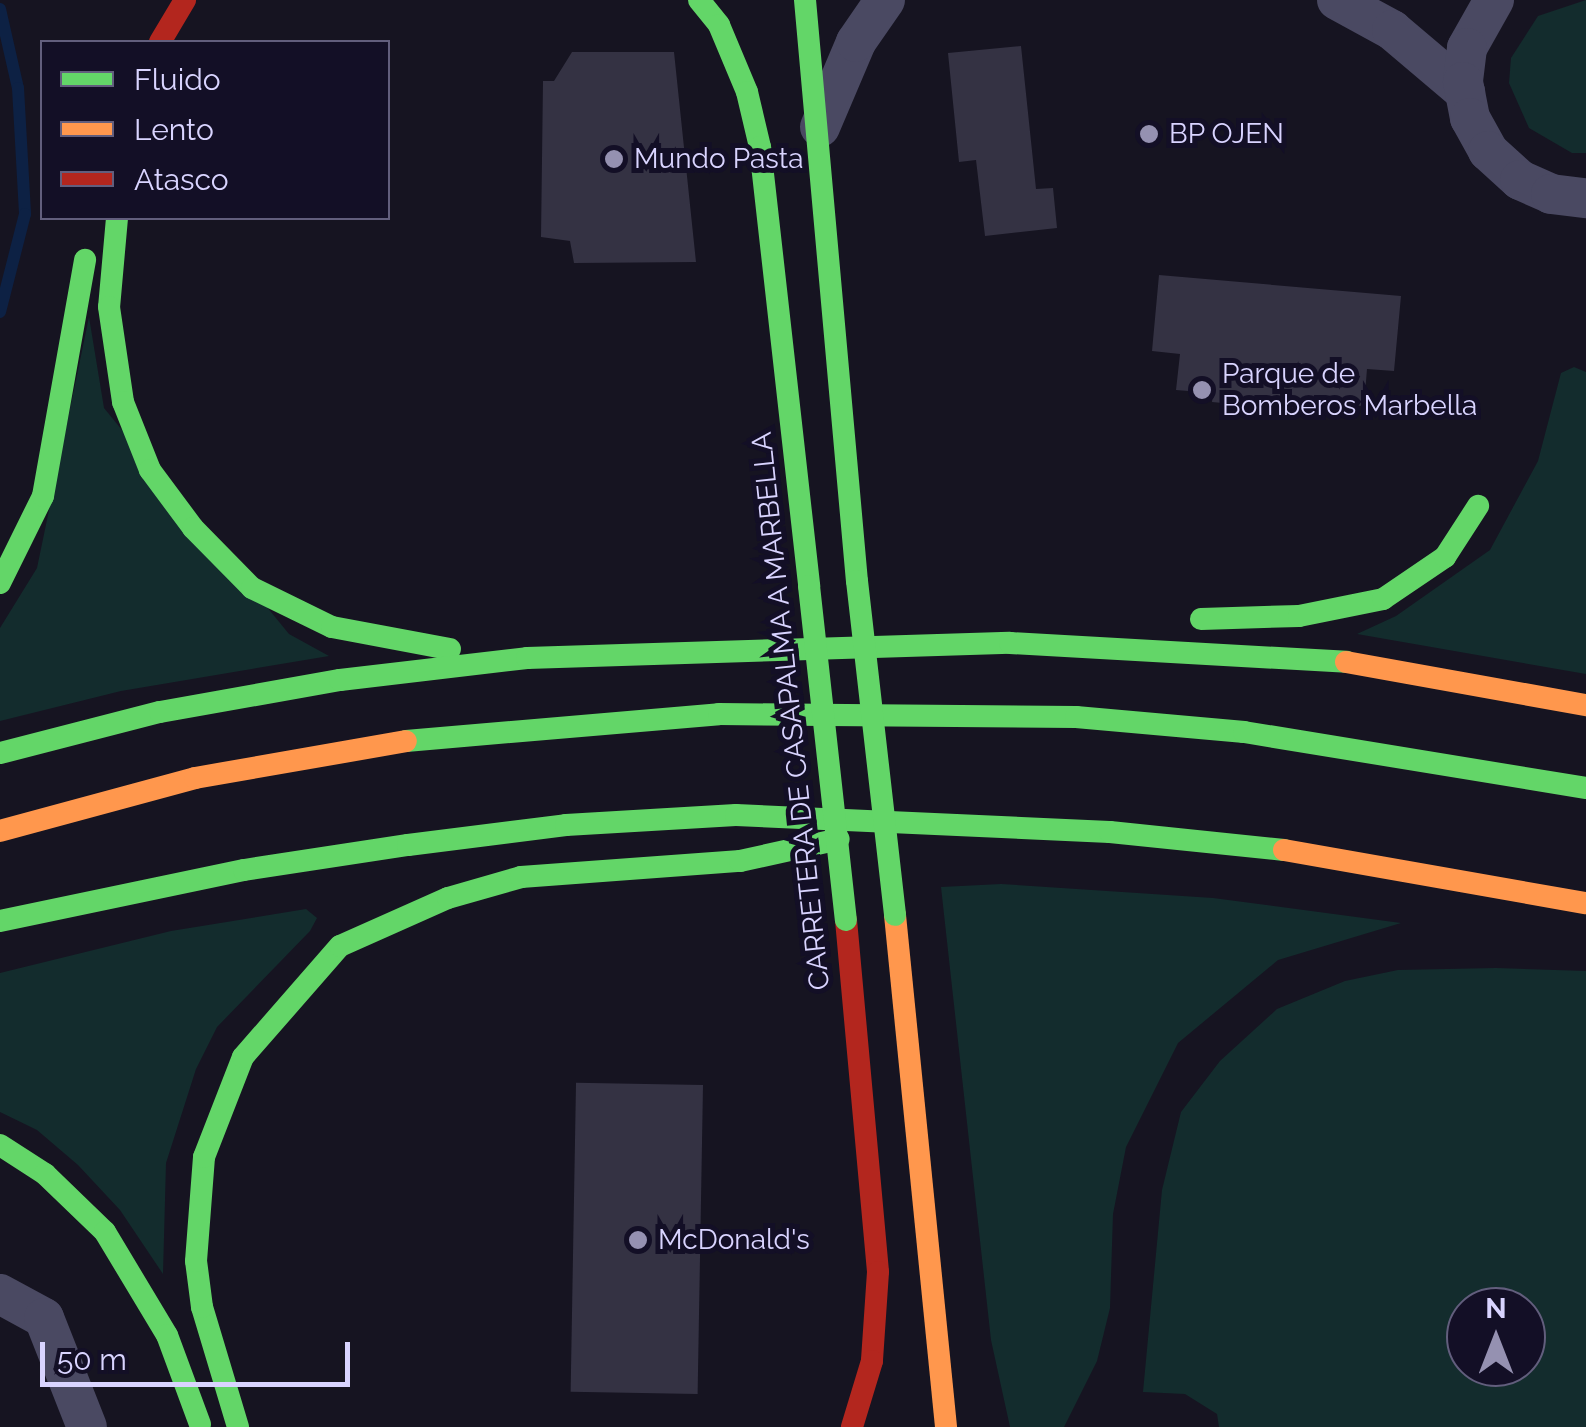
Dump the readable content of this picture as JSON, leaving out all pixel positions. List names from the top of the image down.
{
  "streets": {
    "main road": ["CARRETERA DE CASAPALMA A MARBELLA"]
  },
  "places": [
    "BP OJEN",
    "Mundo Pasta",
    "Parque de Bomberos Marbella",
    "McDonald's"
  ],
  "legend": ["Fluido", "Lento", "Atasco"],
  "scale_bar": "50 m",
  "north": "top"
}
